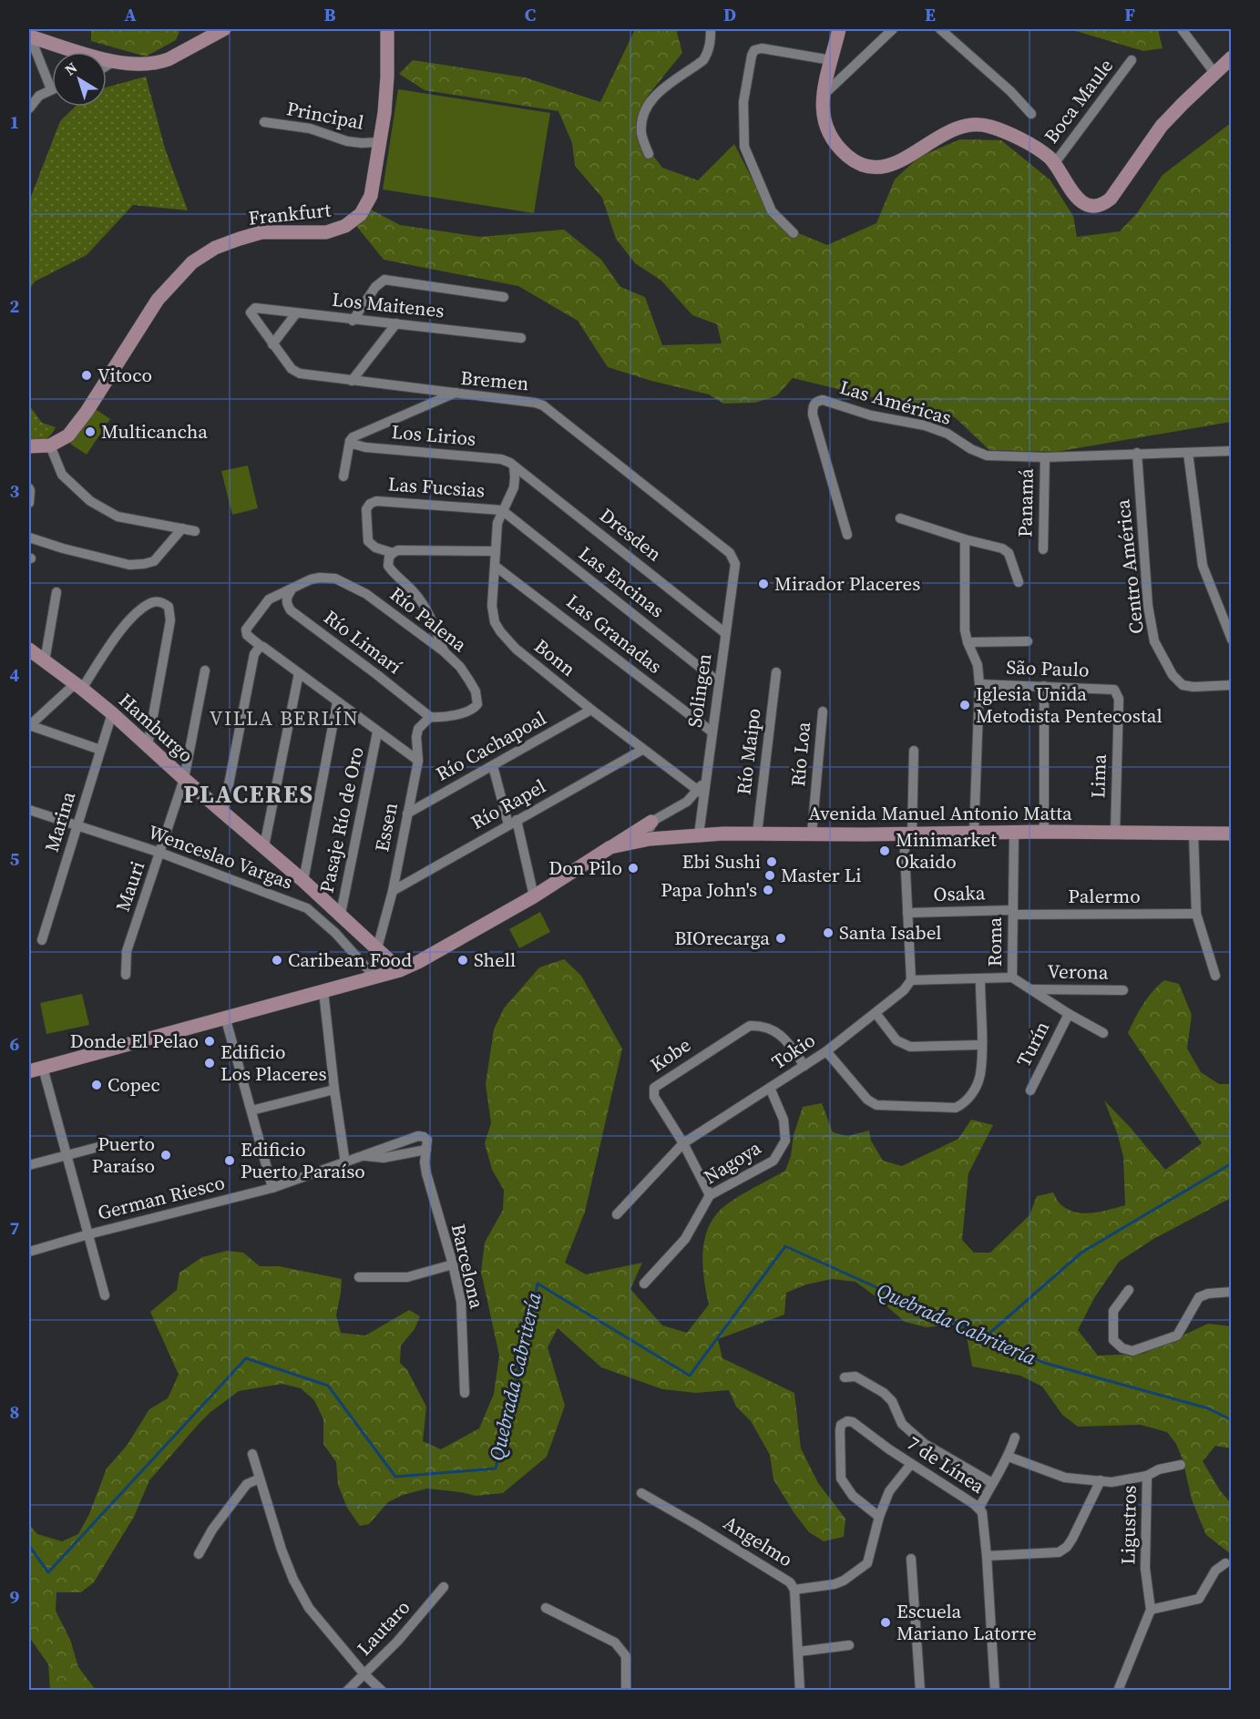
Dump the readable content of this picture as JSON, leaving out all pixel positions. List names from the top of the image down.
{
  "streets": {
    "street": [
      "Boca Maule",
      "Principal",
      "Frankfurt",
      "Los Maitenes",
      "Bremen",
      "Las Américas",
      "Los Lirios",
      "Las Fucsias",
      "Panamá",
      "Dresden",
      "Centro América",
      "Las Encinas",
      "Río Palena",
      "Las Granadas",
      "Río Limarí",
      "Bonn",
      "São Paulo",
      "Solingen",
      "Hamburgo",
      "Río Cachapoal",
      "Río Maipo",
      "Río Loa",
      "Lima",
      "Río Rapel",
      "Avenida Manuel Antonio Matta",
      "Pasaje Río de Oro",
      "Marina",
      "Essen",
      "Wenceslao Vargas",
      "Mauri",
      "Osaka",
      "Palermo",
      "Roma",
      "Verona",
      "Turín",
      "Tokio",
      "Kobe",
      "Nagoya",
      "German Riesco",
      "Barcelona",
      "7 de Línea",
      "Ligustros",
      "Angelmo",
      "Lautaro"
    ]
  },
  "crossings": [
    ["Principal", "Frankfurt"],
    ["Bremen", "Los Lirios"],
    ["Bremen", "Solingen"],
    ["Las Américas", "Panamá"],
    ["Las Américas", "Centro América"],
    ["Los Lirios", "Dresden"],
    ["Los Lirios", "Bonn"],
    ["Las Fucsias", "Las Encinas"],
    ["Las Fucsias", "Bonn"],
    ["Dresden", "Bonn"],
    ["Dresden", "Solingen"],
    ["Las Encinas", "Bonn"],
    ["Las Encinas", "Solingen"],
    ["Río Palena", "Río Limarí"],
    ["Río Palena", "Essen"],
    ["Las Granadas", "Bonn"],
    ["Las Granadas", "Solingen"],
    ["Río Limarí", "Essen"],
    ["Bonn", "Solingen"],
    ["Bonn", "Río Cachapoal"],
    ["Bonn", "Río Rapel"],
    ["São Paulo", "Lima"],
    ["Hamburgo", "Avenida Manuel Antonio Matta"],
    ["Hamburgo", "Pasaje Río de Oro"],
    ["Hamburgo", "Marina"],
    ["Hamburgo", "Essen"],
    ["Hamburgo", "Mauri"],
    ["Río Cachapoal", "Essen"],
    ["Río Maipo", "Avenida Manuel Antonio Matta"],
    ["Río Loa", "Avenida Manuel Antonio Matta"],
    ["Lima", "Avenida Manuel Antonio Matta"],
    ["Río Rapel", "Essen"],
    ["Avenida Manuel Antonio Matta", "Wenceslao Vargas"],
    ["Avenida Manuel Antonio Matta", "Roma"],
    ["Marina", "Wenceslao Vargas"],
    ["Wenceslao Vargas", "Mauri"],
    ["Osaka", "Palermo"],
    ["Osaka", "Roma"],
    ["Palermo", "Roma"],
    ["Roma", "Verona"],
    ["Roma", "Turín"],
    ["Tokio", "Kobe"],
    ["Tokio", "Nagoya"],
    ["Kobe", "Nagoya"],
    ["German Riesco", "Barcelona"]
  ],
  "districts": ["VILLA BERLÍN", "PLACERES"],
  "water": ["Quebrada Cabritería"],
  "places": [
    "Vitoco",
    "Multicancha",
    "Mirador Placeres",
    "Iglesia Unida Metodista Pentecostal",
    "Minimarket Okaido",
    "Ebi Sushi",
    "Don Pilo",
    "Master Li",
    "Papa John's",
    "Santa Isabel",
    "BIOrecarga",
    "Caribean Food",
    "Shell",
    "Donde El Pelao",
    "Edificio Los Placeres",
    "Copec",
    "Puerto Paraíso",
    "Edificio Puerto Paraíso",
    "Escuela Mariano Latorre"
  ],
  "north": "top left",
  "grid": {
    "columns": [
      "A",
      "B",
      "C",
      "D",
      "E",
      "F"
    ],
    "rows": [
      "1",
      "2",
      "3",
      "4",
      "5",
      "6",
      "7",
      "8",
      "9"
    ]
  }
}
